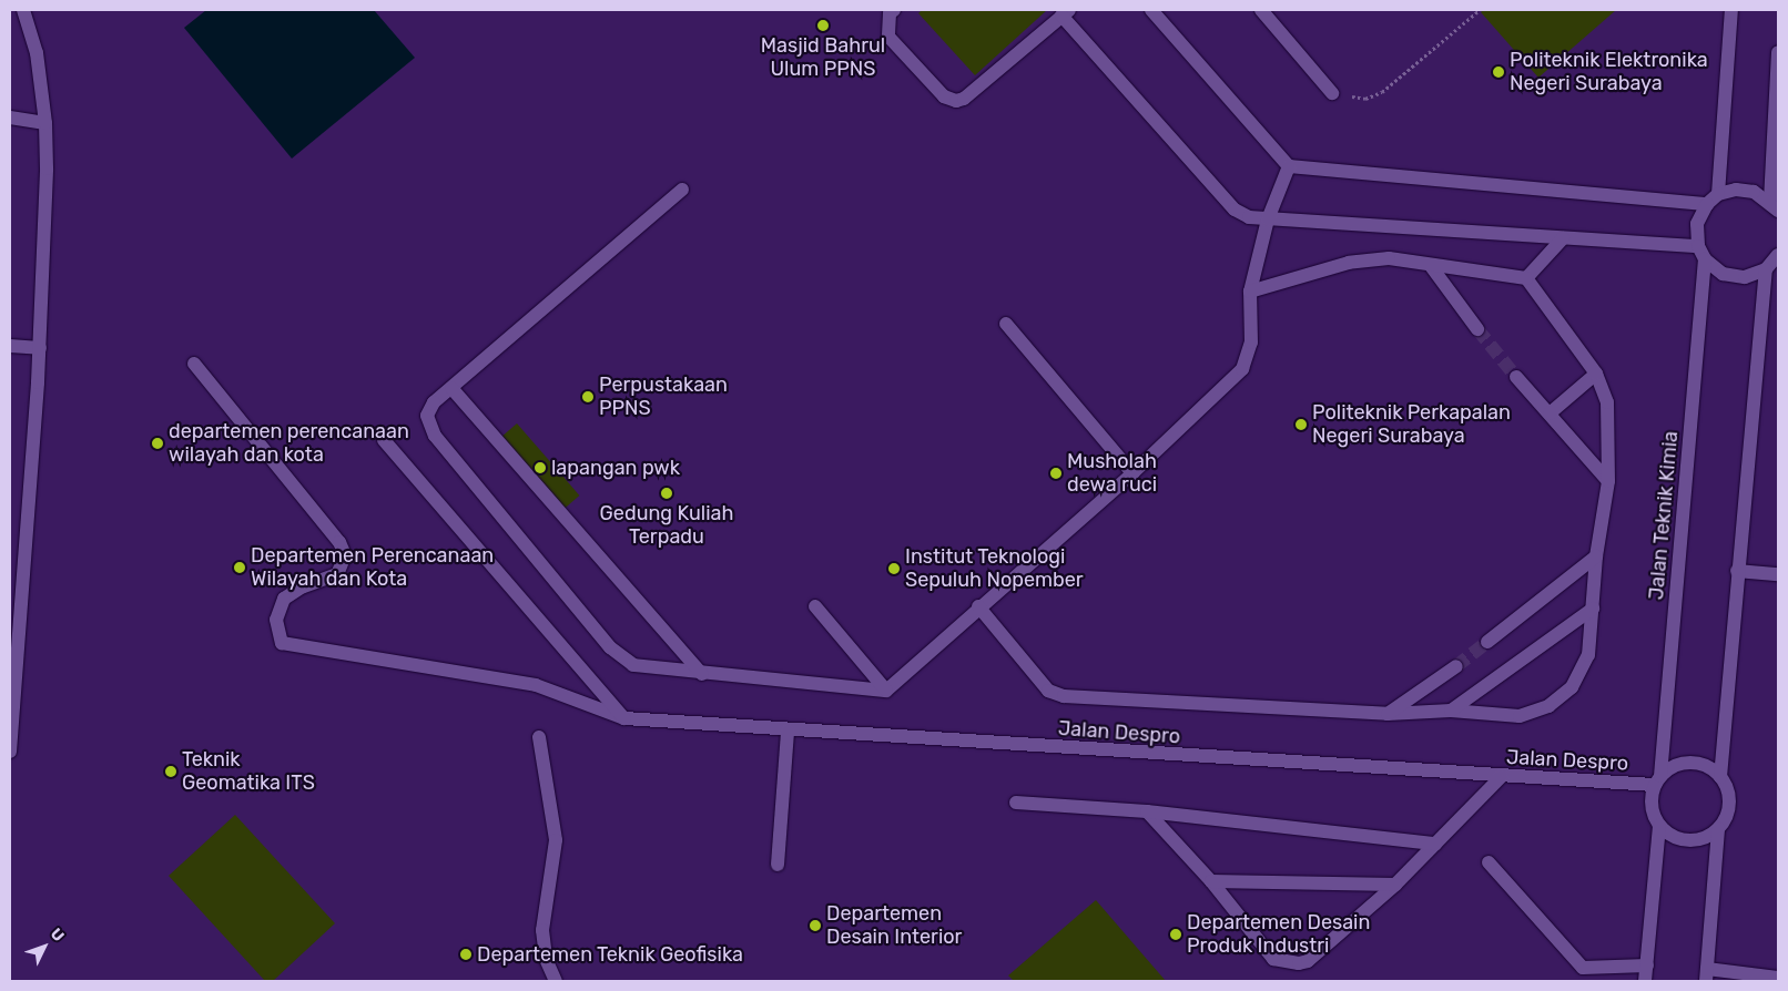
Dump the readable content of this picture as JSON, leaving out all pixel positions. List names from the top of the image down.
{
  "streets": {
    "lane": ["Jalan Teknik Kimia", "Jalan Despro"]
  },
  "crossings": [
    ["Jalan Teknik Kimia", "Jalan Despro"]
  ],
  "places": [
    "Masjid Bahrul Ulum PPNS",
    "Politeknik Elektronika Negeri Surabaya",
    "Perpustakaan PPNS",
    "Politeknik Perkapalan Negeri Surabaya",
    "departemen perencanaan wilayah dan kota",
    "lapangan pwk",
    "Musholah dewa ruci",
    "Gedung Kuliah Terpadu",
    "Departemen Perencanaan Wilayah dan Kota",
    "Institut Teknologi Sepuluh Nopember",
    "Teknik Geomatika ITS",
    "Departemen Desain Interior",
    "Departemen Desain Produk Industri",
    "Departemen Teknik Geofisika"
  ],
  "north": "top right"
}
